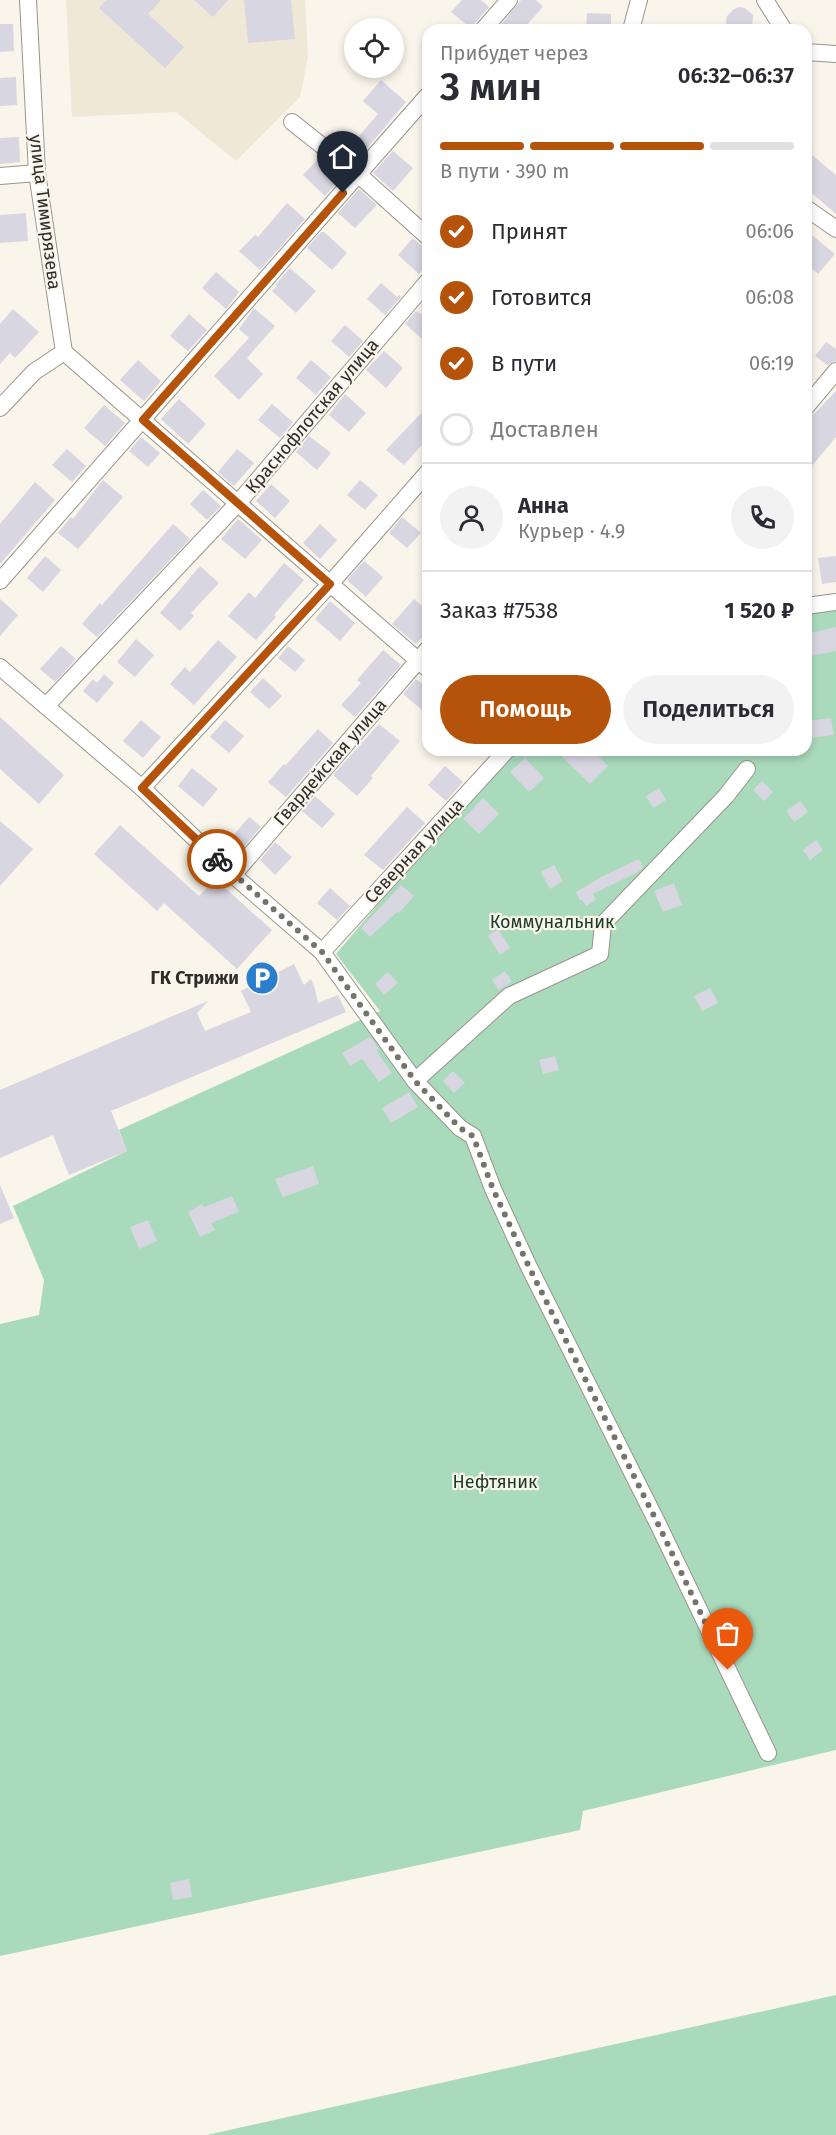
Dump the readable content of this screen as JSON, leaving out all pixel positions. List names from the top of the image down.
{
  "streets": {
    "street": [
      "улица Тимирязева",
      "Краснофлотская улица",
      "Гвардейская улица",
      "Северная улица"
    ]
  },
  "parks": ["Коммунальник", "Нефтяник"],
  "places": {
    "parking": ["ГК Стрижи"]
  },
  "page": {
    "heading": ["3 мин", "Прибудет через", "06:32–06:37"],
    "panel": [
      "Анна",
      "Курьер · 4.9",
      "Заказ #7538",
      "1 520 ₽"
    ],
    "bar": "В пути · 390 m",
    "list": [
      ["Принят", "06:06"],
      ["Готовится", "06:08"],
      ["В пути", "06:19"],
      "Доставлен"
    ],
    "buttons": ["Помощь", "Поделиться"]
  }
}
